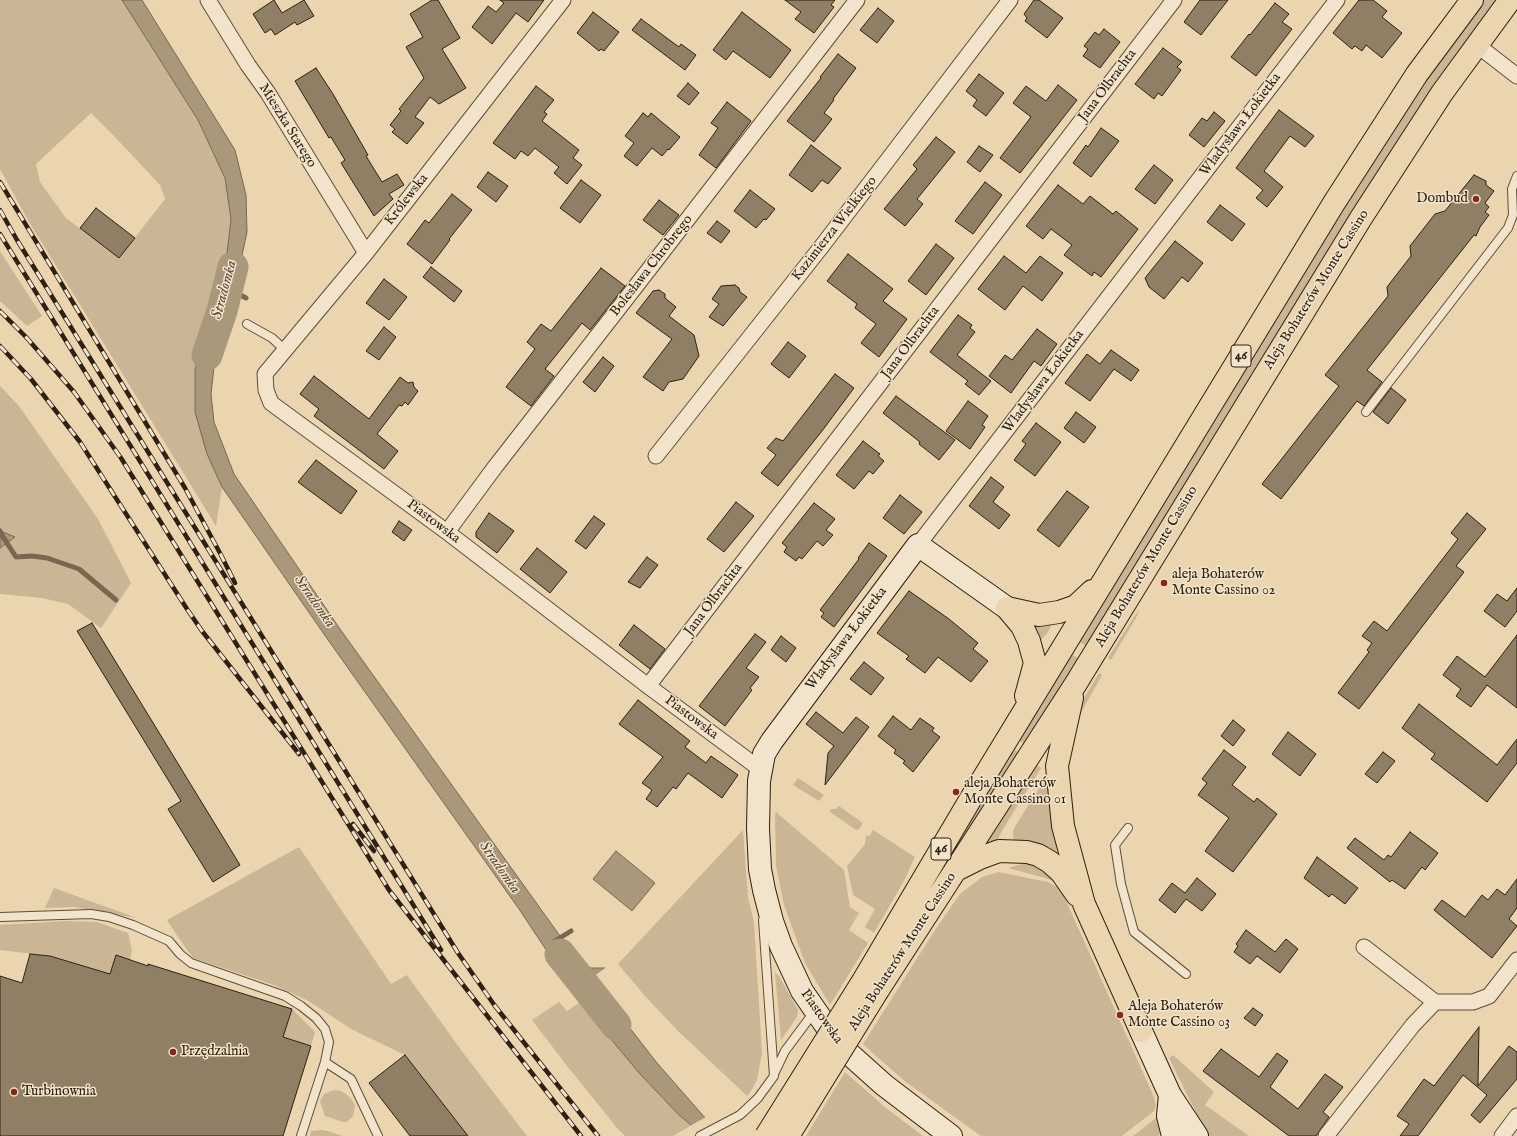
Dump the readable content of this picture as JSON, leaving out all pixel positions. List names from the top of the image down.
{
  "streets": {
    "main road": ["Aleja Bohaterów Monte Cassino", "46"],
    "street": [
      "Jana Olbrachta",
      "Władysława Łokietka",
      "Mieszka Starego",
      "Królewska",
      "Kazimierza Wielkiego",
      "Bolesława Chrobrego",
      "Piastowska"
    ]
  },
  "crossings": [
    ["Jana Olbrachta", "Piastowska"],
    ["Władysława Łokietka", "Piastowska"],
    ["Mieszka Starego", "Królewska"],
    ["Królewska", "Piastowska"],
    ["Bolesława Chrobrego", "Piastowska"]
  ],
  "water": ["Stradomka"],
  "places": [
    "Dombud",
    "aleja Bohaterów Monte Cassino 02",
    "aleja Bohaterów Monte Cassino 01",
    "Aleja Bohaterów Monte Cassino 03",
    "Przędzalnia",
    "Turbinownia"
  ]
}
